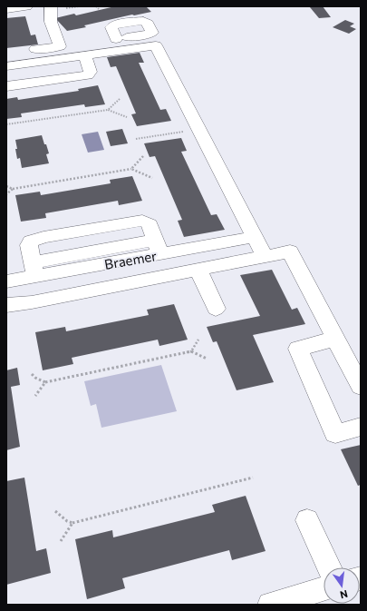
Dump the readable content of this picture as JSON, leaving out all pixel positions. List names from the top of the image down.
{
  "streets": {
    "street": ["Braemer"]
  },
  "north": "bottom"
}
